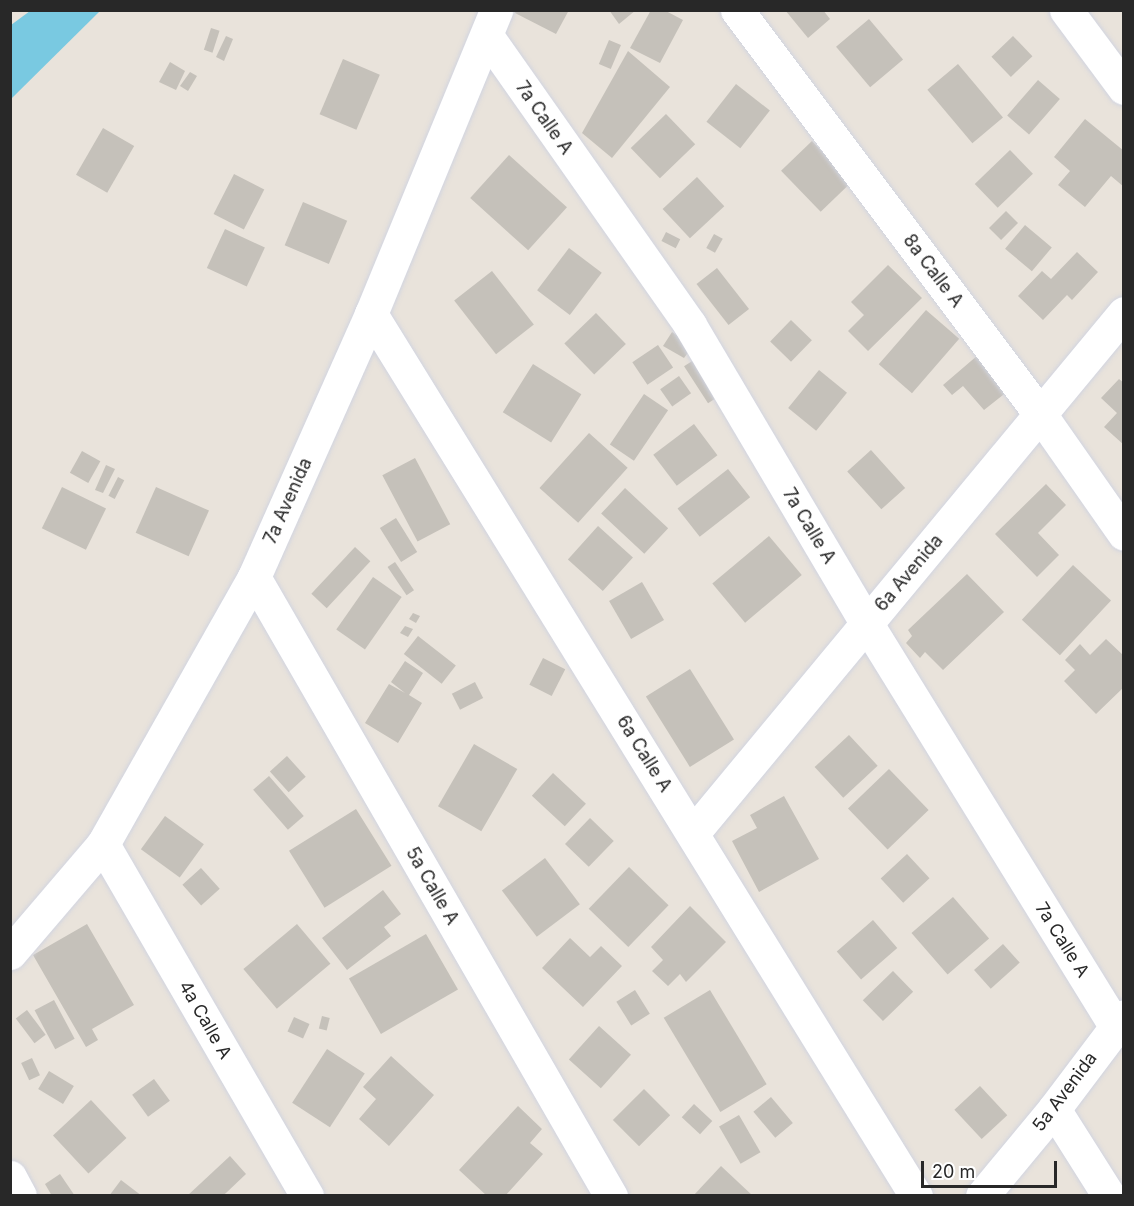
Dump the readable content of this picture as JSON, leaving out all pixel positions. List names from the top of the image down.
{
  "streets": {
    "street": [
      "7a Calle A",
      "8a Calle A",
      "7a Avenida",
      "6a Avenida",
      "6a Calle A",
      "5a Calle A",
      "4a Calle A",
      "5a Avenida"
    ]
  },
  "crossings": [
    ["7a Calle A", "7a Avenida"],
    ["7a Calle A", "6a Avenida"],
    ["7a Calle A", "5a Avenida"],
    ["8a Calle A", "6a Avenida"],
    ["7a Avenida", "6a Calle A"],
    ["7a Avenida", "5a Calle A"],
    ["7a Avenida", "4a Calle A"],
    ["6a Avenida", "6a Calle A"]
  ],
  "scale_bar": "20 m"
}
